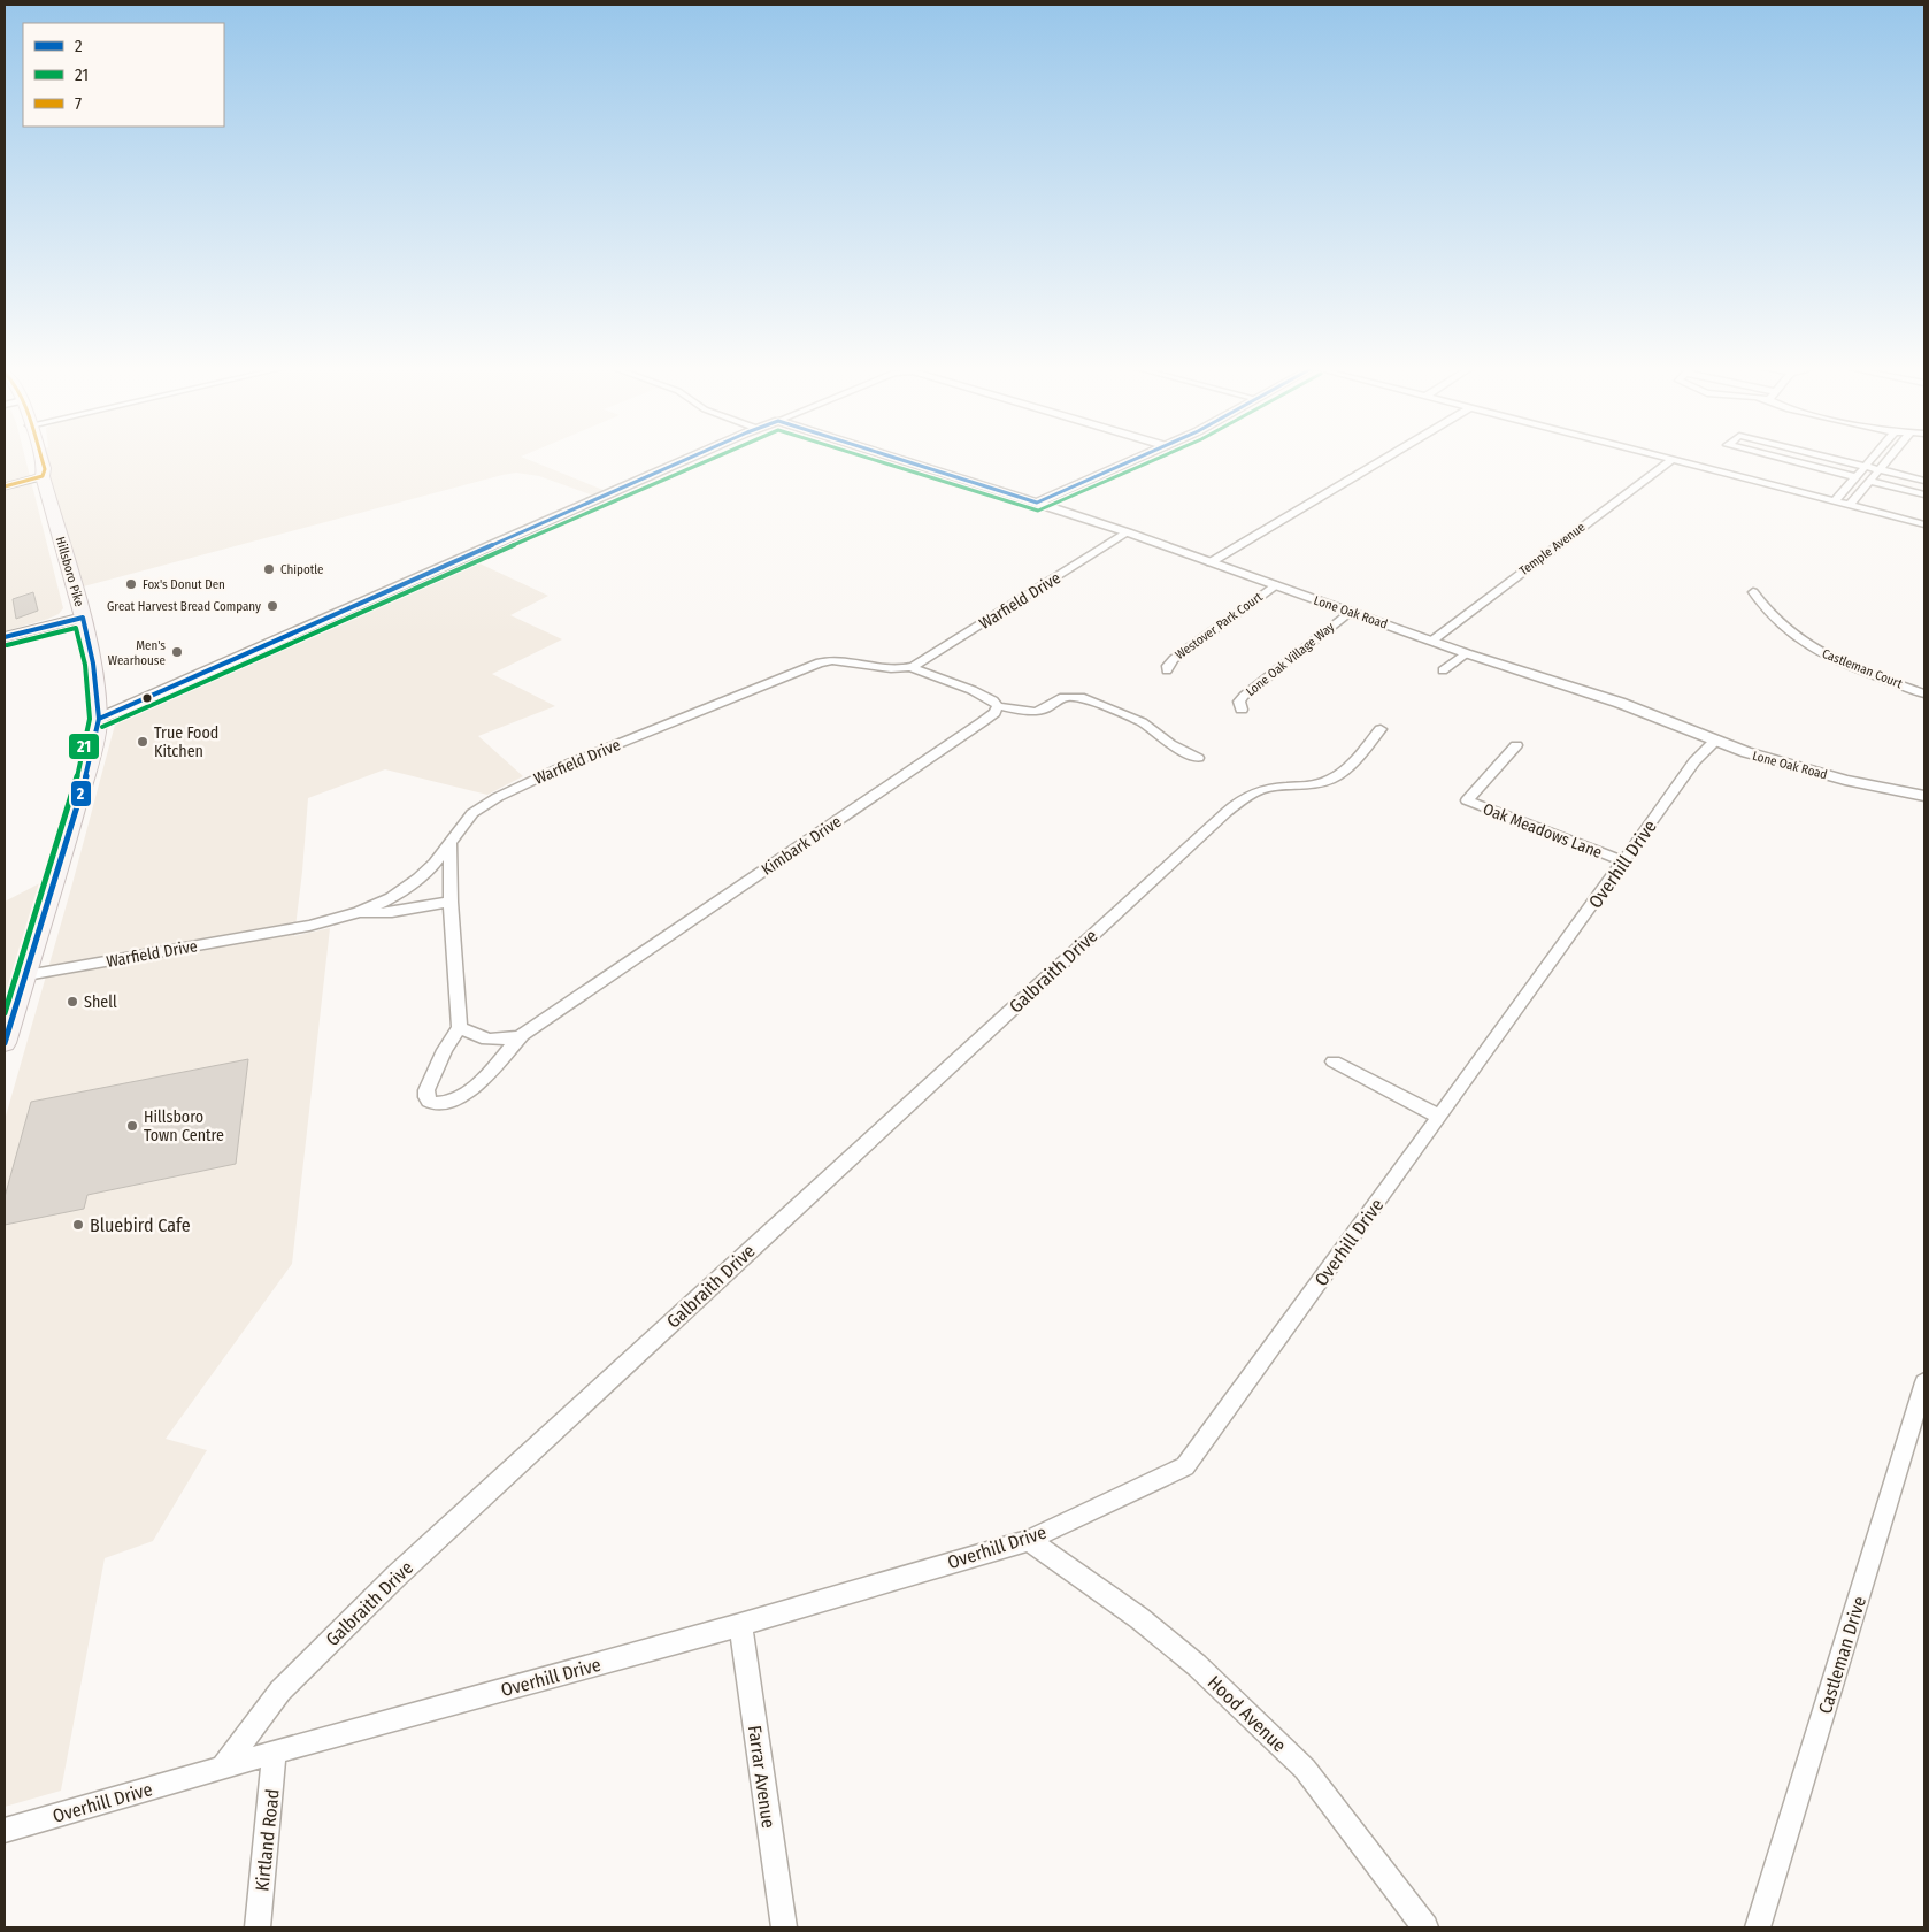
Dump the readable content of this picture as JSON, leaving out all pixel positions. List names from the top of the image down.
{
  "streets": {
    "main road": ["Hillsboro Pike"],
    "street": [
      "Temple Avenue",
      "Warfield Drive",
      "Lone Oak Road",
      "Westover Park Court",
      "Lone Oak Village Way",
      "Castleman Court",
      "Oak Meadows Lane",
      "Kimbark Drive",
      "Overhill Drive",
      "Galbraith Drive",
      "Castleman Drive",
      "Hood Avenue",
      "Farrar Avenue",
      "Kirtland Road"
    ]
  },
  "crossings": [
    ["Temple Avenue", "Lone Oak Road"],
    ["Hillsboro Pike", "Warfield Drive"],
    ["Warfield Drive", "Lone Oak Road"],
    ["Lone Oak Road", "Westover Park Court"],
    ["Lone Oak Road", "Lone Oak Village Way"],
    ["Lone Oak Road", "Overhill Drive"],
    ["Oak Meadows Lane", "Overhill Drive"],
    ["Overhill Drive", "Galbraith Drive"],
    ["Overhill Drive", "Hood Avenue"],
    ["Overhill Drive", "Farrar Avenue"],
    ["Overhill Drive", "Kirtland Road"]
  ],
  "places": [
    "Chipotle",
    "Fox's Donut Den",
    "Great Harvest Bread Company",
    "Men's Wearhouse",
    "True Food Kitchen",
    "Shell",
    "Hillsboro Town Centre",
    "Bluebird Cafe"
  ],
  "lines": ["transit line 2", "transit line 21", "transit line 7"],
  "legend": ["2", "21", "7"]
}
